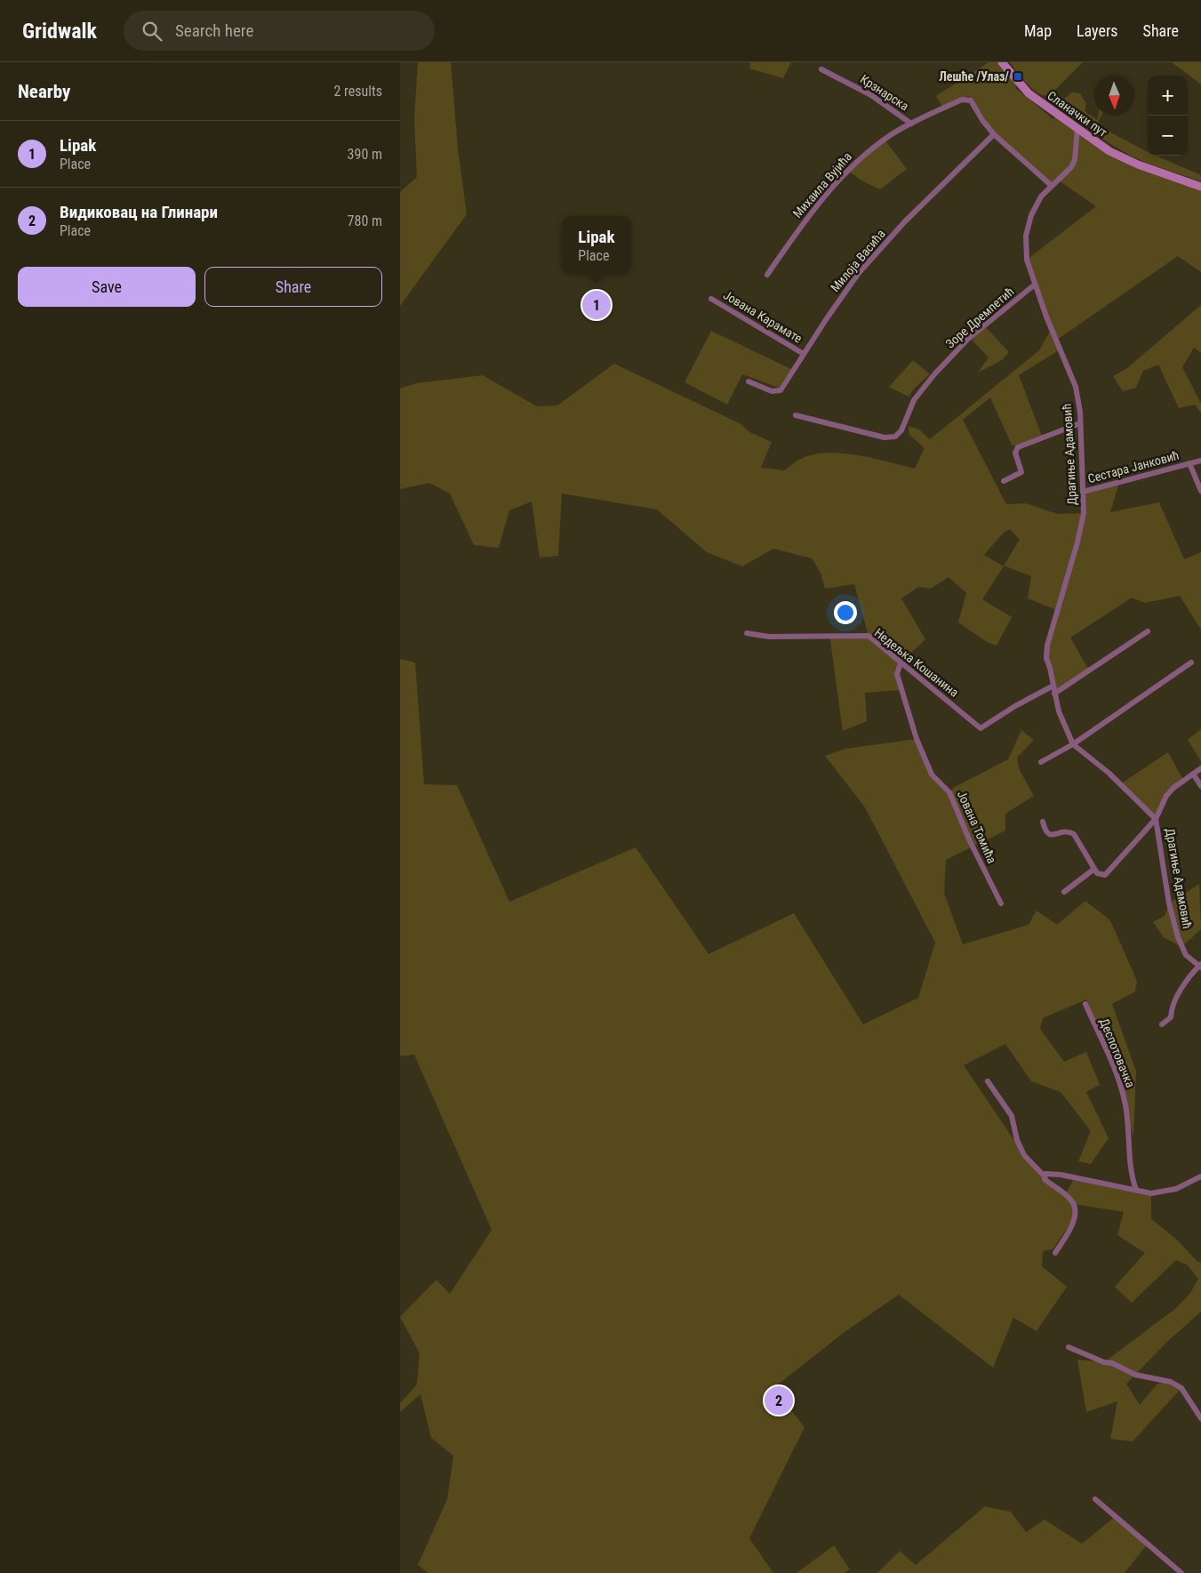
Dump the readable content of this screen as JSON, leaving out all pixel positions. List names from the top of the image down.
{
  "streets": {
    "street": [
      "Крзнарска",
      "Сланачки пут",
      "Михаила Вујића",
      "Милоја Васића",
      "Јована Карамате",
      "Зоре Дремпетић",
      "Драгиње Адамовић",
      "Сестара Јанковић",
      "Недељка Кошанина",
      "Јована Томића",
      "Деспотовачка"
    ]
  },
  "crossings": [
    ["Крзнарска", "Михаила Вујића"],
    ["Сланачки пут", "Драгиње Адамовић"],
    ["Михаила Вујића", "Милоја Васића"],
    ["Михаила Вујића", "Драгиње Адамовић"],
    ["Милоја Васића", "Јована Карамате"],
    ["Зоре Дремпетић", "Драгиње Адамовић"],
    ["Драгиње Адамовић", "Сестара Јанковић"],
    ["Драгиње Адамовић", "Недељка Кошанина"],
    ["Недељка Кошанина", "Јована Томића"]
  ],
  "places": {
    "transit": ["Лешће /Улаз/"]
  },
  "north": "bottom",
  "page": {
    "header": "Gridwalk",
    "search": "Search here",
    "nav": ["Map", "Layers", "Share"],
    "heading": ["Nearby", "2 results"],
    "map_buttons": ["+", "−"],
    "list": [
      {
        "mark": "1",
        "name": "Lipak",
        "note": "Place",
        "value": "390 m"
      },
      {
        "mark": "2",
        "name": "Видиковац на Глинари",
        "note": "Place",
        "value": "780 m"
      }
    ],
    "popup": ["Lipak", "Place"],
    "buttons": ["Save", "Share"],
    "pins": ["1", "2"]
  }
}
